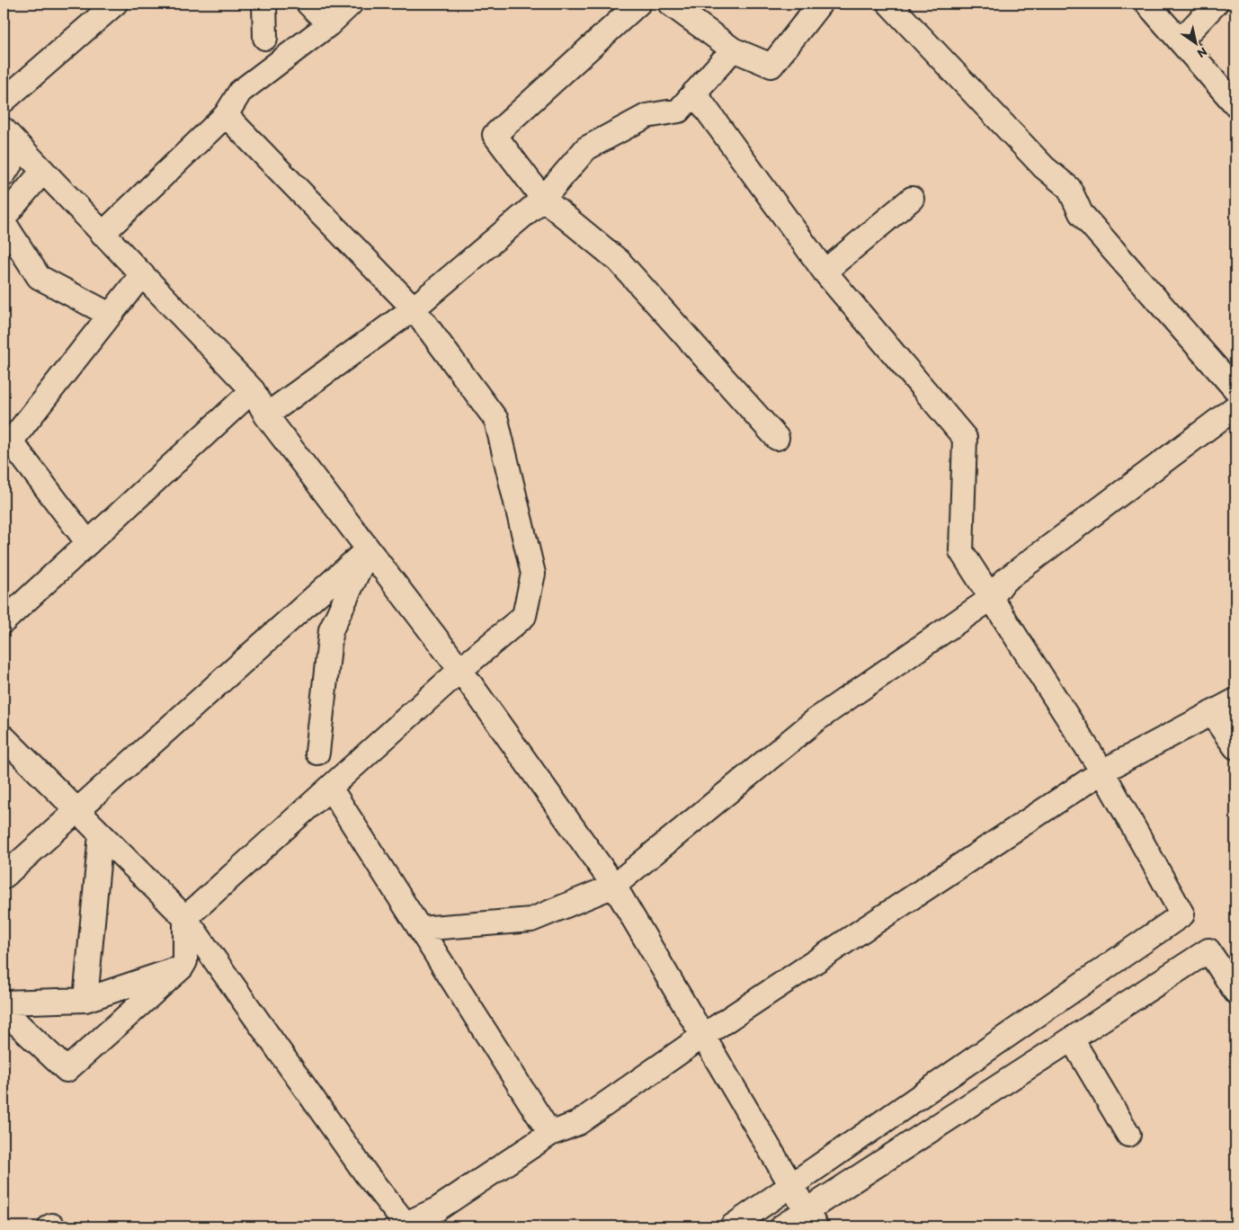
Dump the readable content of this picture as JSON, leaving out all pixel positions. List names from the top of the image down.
{
  "north": "bottom right"
}
